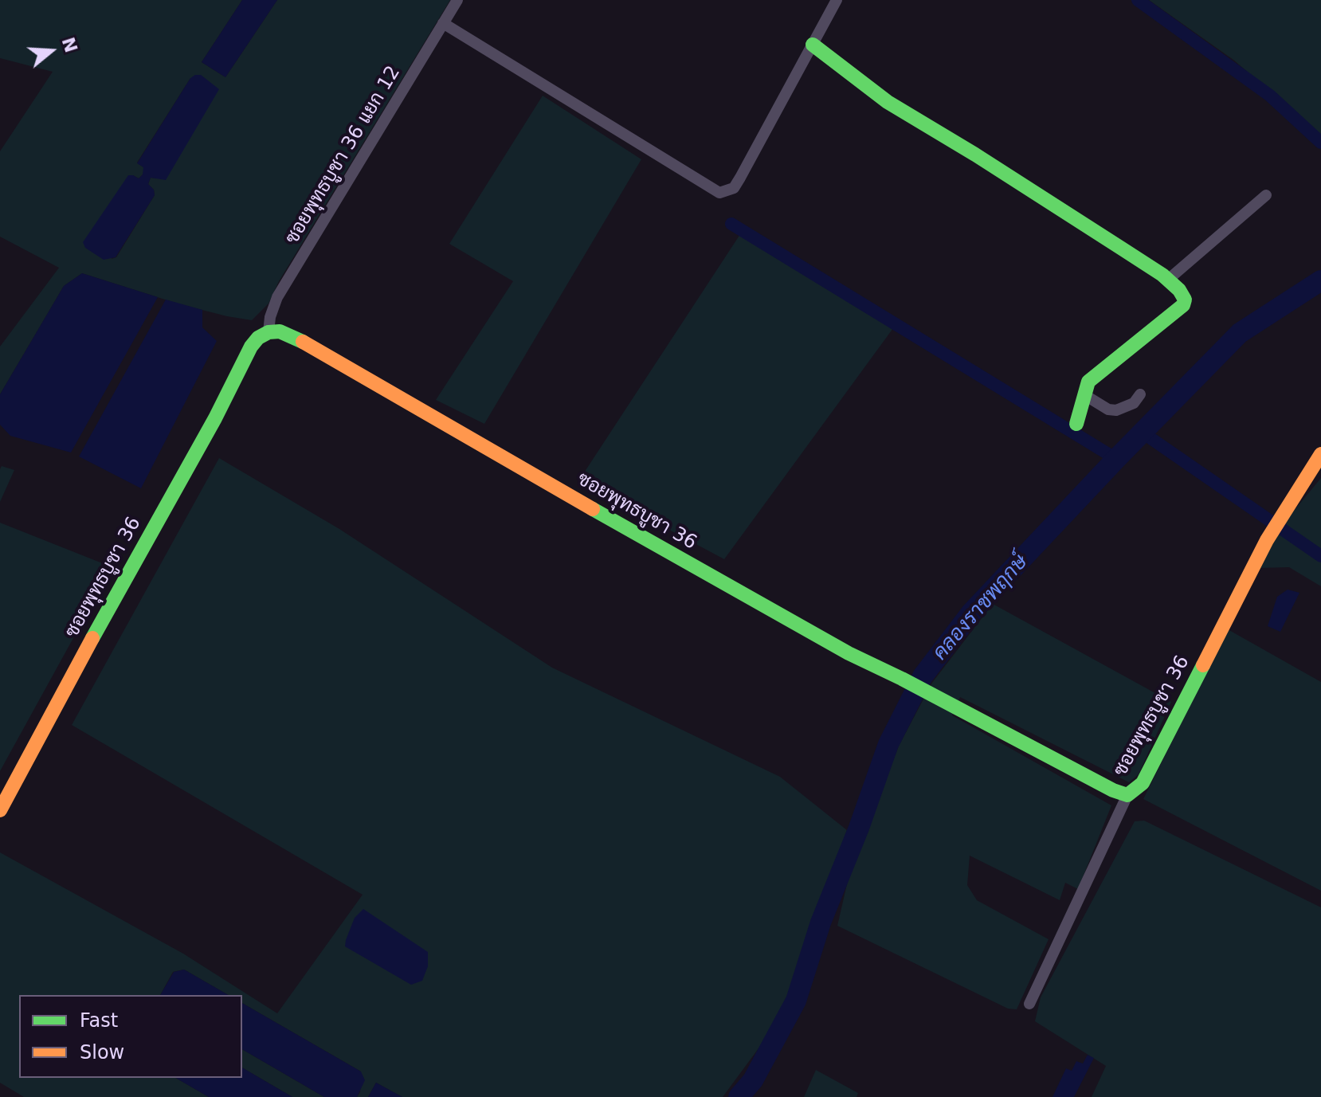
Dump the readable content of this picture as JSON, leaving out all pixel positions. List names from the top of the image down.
{
  "streets": {
    "street": ["ซอยพุทธบูชา 36 แยก 12", "ซอยพุทธบูชา 36"]
  },
  "crossings": [
    ["ซอยพุทธบูชา 36 แยก 12", "ซอยพุทธบูชา 36"]
  ],
  "water": ["คลองราชพฤกษ์"],
  "legend": ["Fast", "Slow"],
  "north": "right"
}
